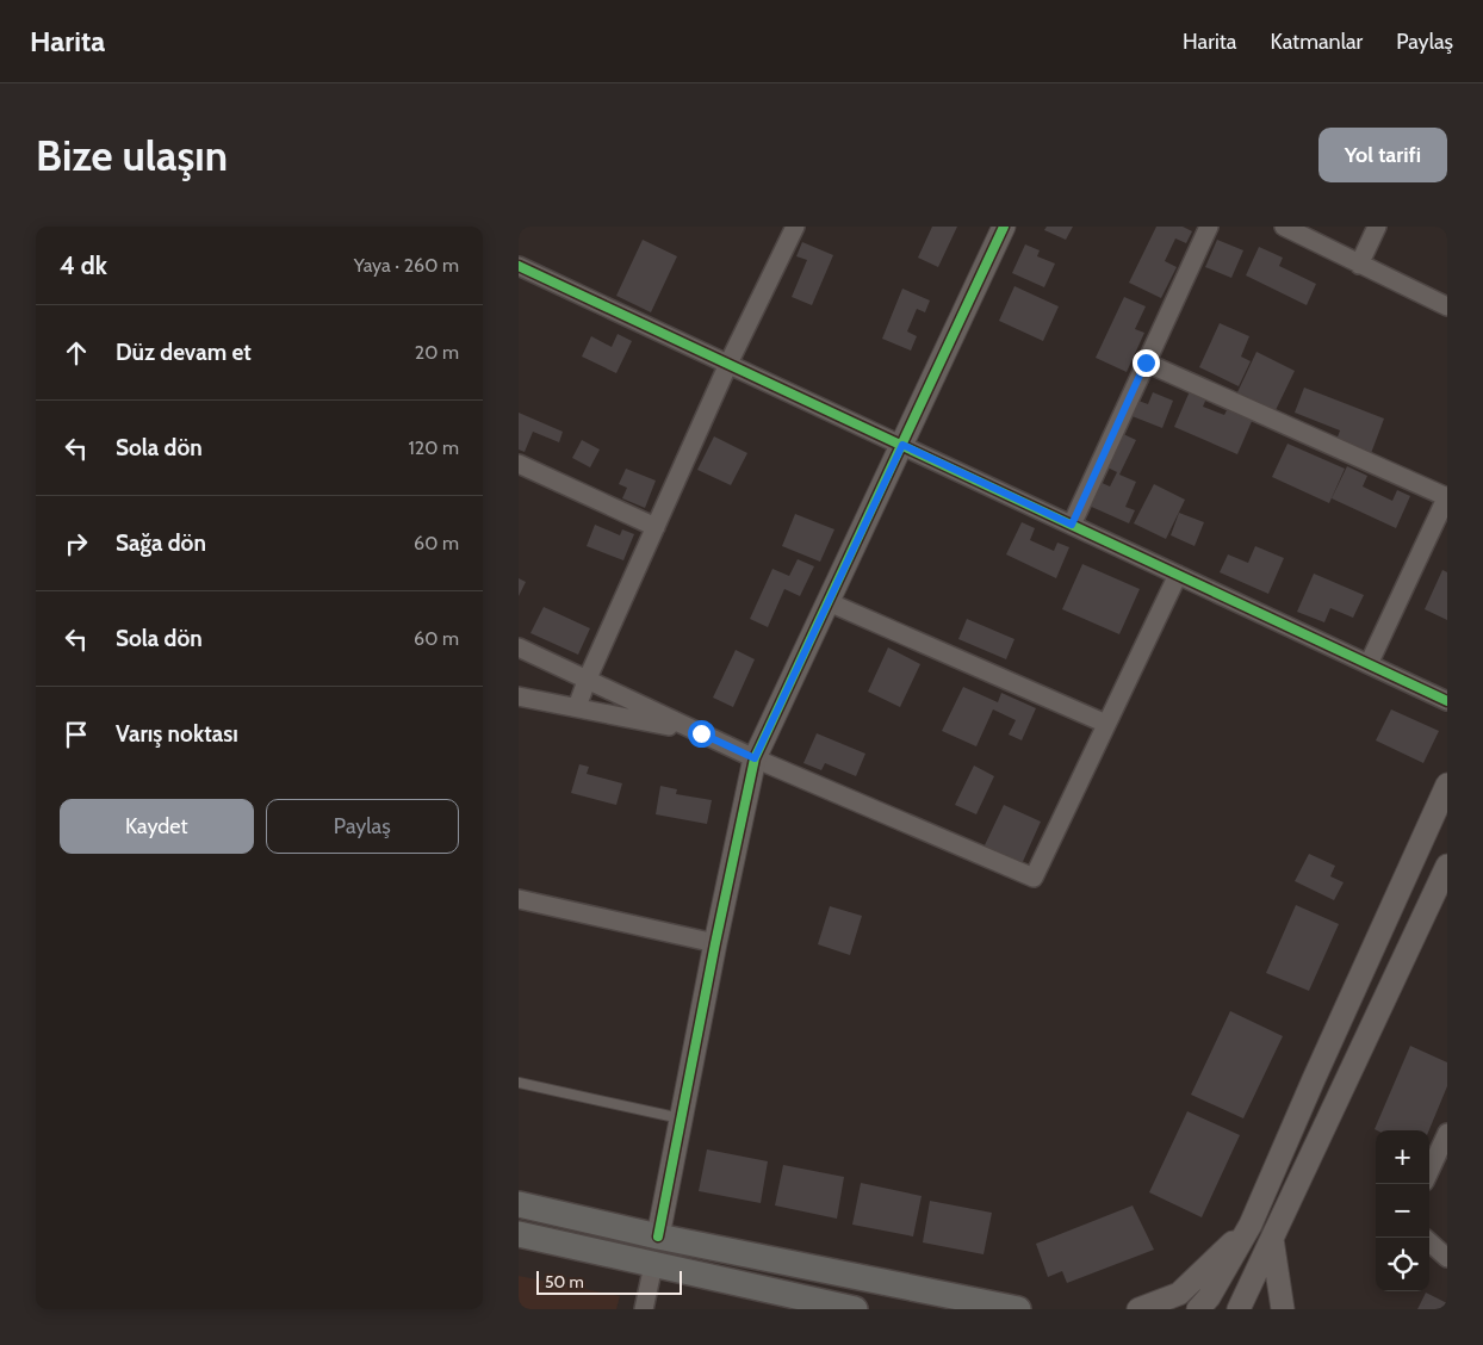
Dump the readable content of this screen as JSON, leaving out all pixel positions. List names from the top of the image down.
{
  "scale_bar": "50 m",
  "page": {
    "header": "Harita",
    "nav": ["Harita", "Katmanlar", "Paylaş"],
    "buttons": [
      "Yol tarifi",
      ["Kaydet", "Paylaş"]
    ],
    "title": "Bize ulaşın",
    "heading": ["4 dk", "Yaya · 260 m"],
    "list": [
      ["Düz devam et", "20 m"],
      ["Sola dön", "120 m"],
      ["Sağa dön", "60 m"],
      ["Sola dön", "60 m"],
      "Varış noktası"
    ],
    "map_buttons": ["+", "−"],
    "scale": "50 m"
  }
}
